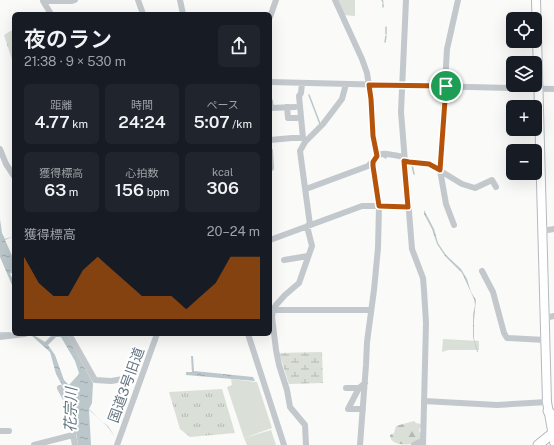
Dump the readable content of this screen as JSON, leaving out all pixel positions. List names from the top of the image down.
{
  "streets": {
    "street": ["国道3号旧道"]
  },
  "water": ["花宗川"],
  "page": {
    "map_buttons": ["+", "−"],
    "heading": ["夜のラン", "21:38 · 9 × 530 m"],
    "stats": [
      ["距離", "4.77 km"],
      ["時間", "24:24"],
      ["ペース", "5:07 /km"],
      ["獲得標高", "63 m"],
      ["心拍数", "156 bpm"],
      ["kcal", "306"]
    ],
    "chart": ["獲得標高", "20–24 m"]
  }
}
